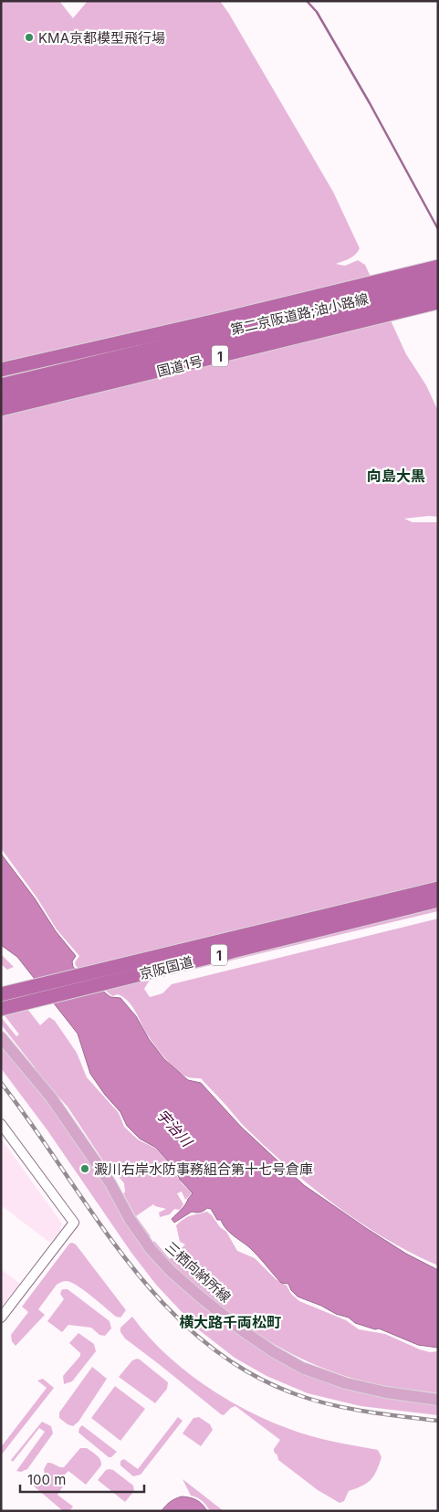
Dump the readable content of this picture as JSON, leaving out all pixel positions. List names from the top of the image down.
{
  "streets": {
    "highway": [
      "第二京阪道路;油小路線",
      "1",
      "国道1号",
      "京阪国道"
    ],
    "main road": ["三栖向納所線"]
  },
  "districts": ["向島大黒", "横大路千両松町"],
  "water": ["宇治川"],
  "places": ["KMA京都模型飛行場", "澱川右岸水防事務組合第十七号倉庫"],
  "scale_bar": "100 m"
}
